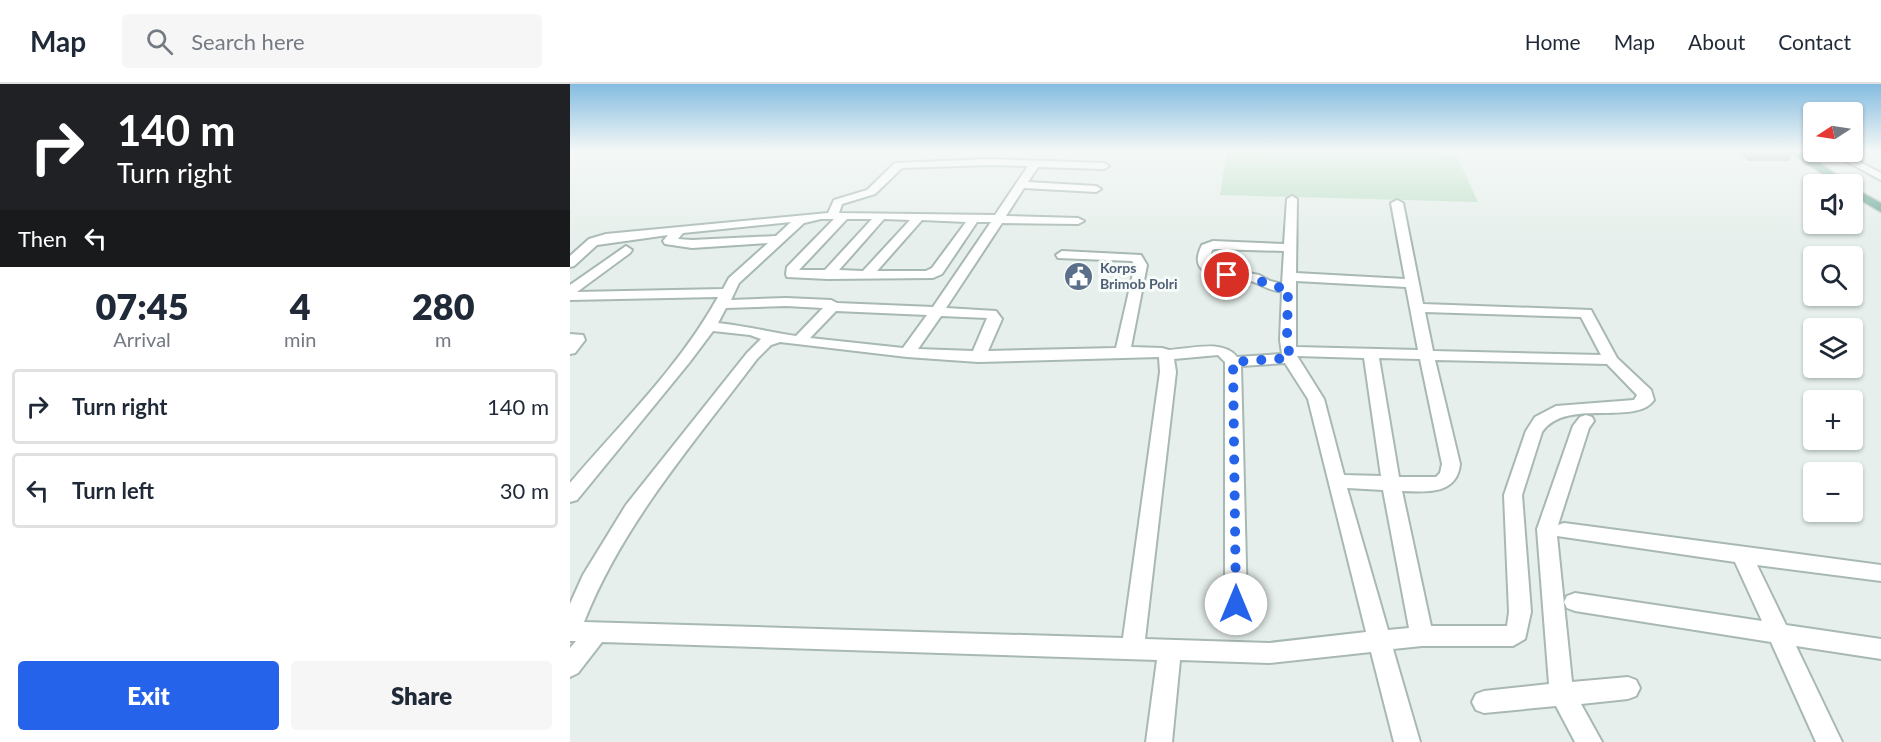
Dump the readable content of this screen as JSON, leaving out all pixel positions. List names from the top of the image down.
{
  "places": {
    "public building": ["Korps Brimob Polri"]
  },
  "north": "left",
  "page": {
    "header": "Map",
    "search": "Search here",
    "nav": [
      "Home",
      "Map",
      "About",
      "Contact"
    ],
    "turn": ["140 m", "Turn right"],
    "map_buttons": ["+", "−"],
    "then": "Then",
    "eta": [
      "07:45",
      "Arrival",
      "4",
      "min",
      "280",
      "m"
    ],
    "list": [
      {
        "name": "Turn right",
        "value": "140 m"
      },
      {
        "name": "Turn left",
        "value": "30 m"
      }
    ],
    "buttons": ["Exit", "Share"]
  }
}
